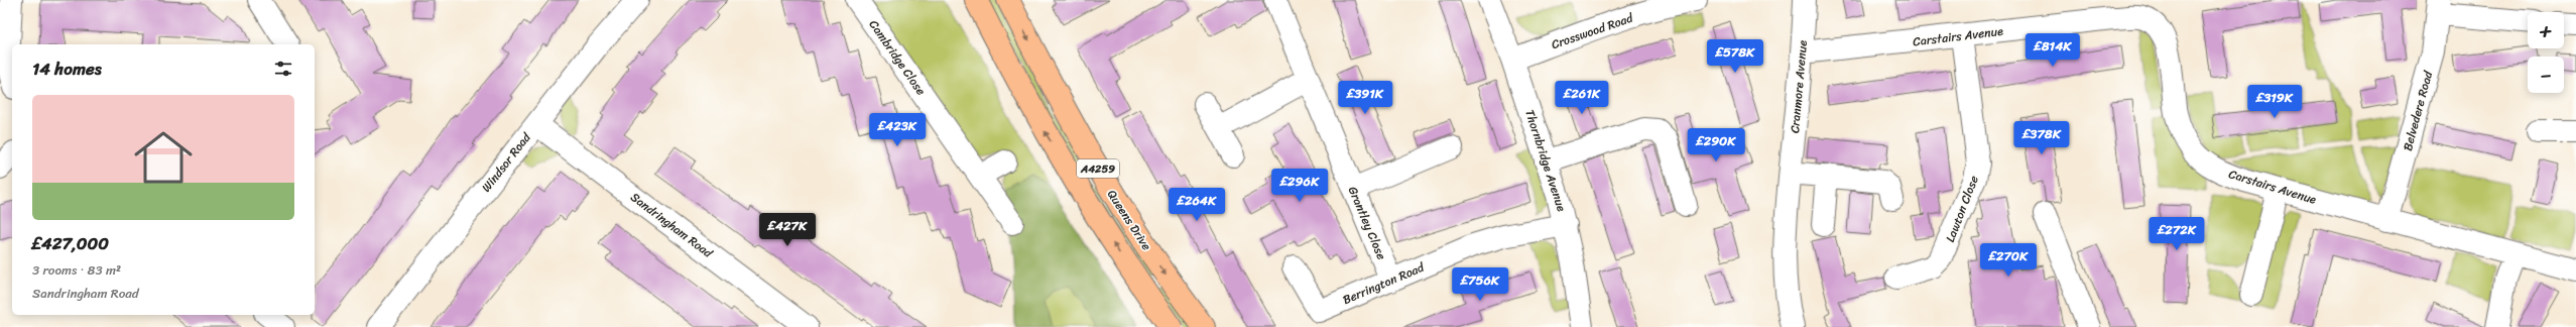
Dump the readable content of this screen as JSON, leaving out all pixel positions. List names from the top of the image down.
{
  "streets": {
    "main road": ["A4259", "Queens Drive"],
    "street": [
      "Crosswood Road",
      "Carstairs Avenue",
      "Cambridge Close",
      "Cranmore Avenue",
      "Belvedere Road",
      "Thornbridge Avenue",
      "Windsor Road",
      "Lawton Close",
      "Grantley Close",
      "Sandringham Road",
      "Berrington Road"
    ]
  },
  "crossings": [
    ["Crosswood Road", "Thornbridge Avenue"],
    ["Carstairs Avenue", "Cranmore Avenue"],
    ["Carstairs Avenue", "Belvedere Road"],
    ["Carstairs Avenue", "Lawton Close"],
    ["Thornbridge Avenue", "Berrington Road"],
    ["Windsor Road", "Sandringham Road"],
    ["Grantley Close", "Berrington Road"]
  ],
  "page": {
    "map_buttons": ["+", "−"],
    "price": [
      "£814K",
      "£578K",
      "£391K",
      "£261K",
      "£319K",
      "£423K",
      "£378K",
      "£290K",
      "£296K",
      "£264K",
      "£427K",
      "£272K",
      "£270K",
      "£756K"
    ],
    "heading": "14 homes",
    "list": [
      {
        "name": "£427,000",
        "note": "3 rooms · 83 m² · Sandringham Road"
      }
    ]
  }
}
